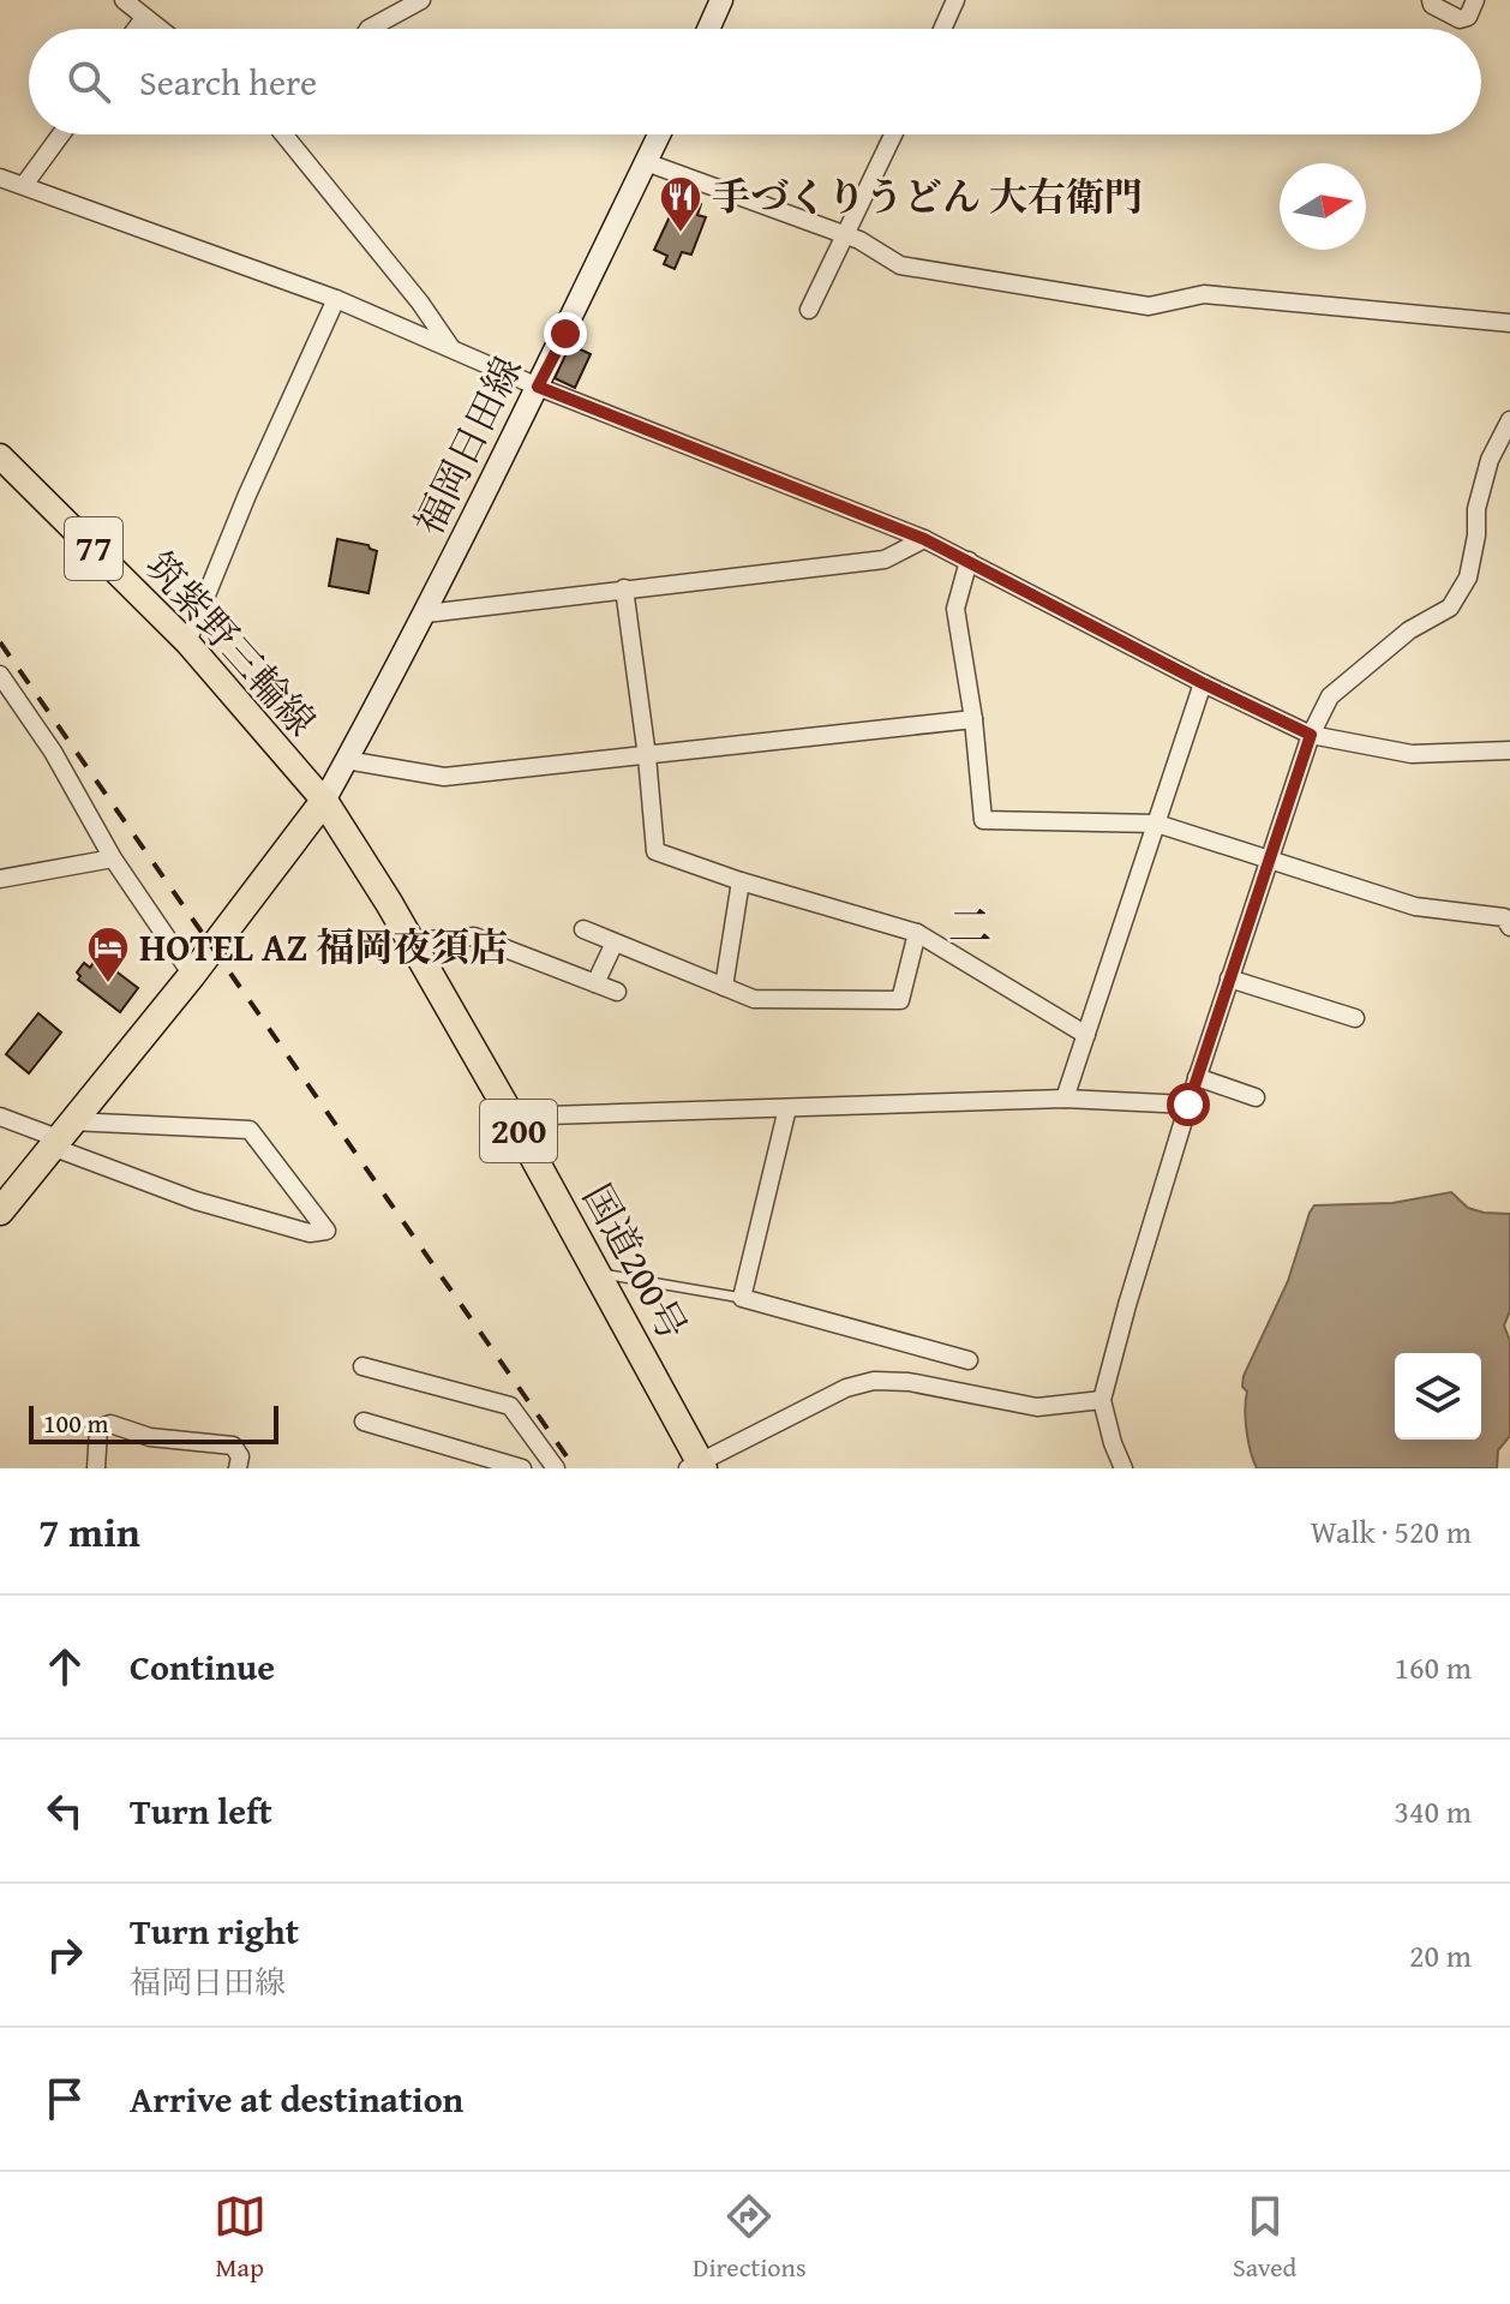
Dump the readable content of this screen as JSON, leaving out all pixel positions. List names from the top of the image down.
{
  "streets": {
    "highway": ["200", "国道200号"],
    "main road": ["福岡日田線", "77", "筑紫野三輪線"]
  },
  "crossings": [
    ["福岡日田線", "筑紫野三輪線"],
    ["福岡日田線", "国道200号"],
    ["筑紫野三輪線", "国道200号"]
  ],
  "districts": ["二"],
  "places": {
    "restaurant": ["手づくりうどん 大右衛門"],
    "hotel": ["HOTEL AZ 福岡夜須店"]
  },
  "scale_bar": "100 m",
  "north": "right",
  "page": {
    "search": "Search here",
    "scale": "100 m",
    "heading": ["7 min", "Walk · 520 m"],
    "list": [
      ["Continue", "160 m"],
      ["Turn left", "340 m"],
      ["Turn right", "福岡日田線", "20 m"],
      "Arrive at destination"
    ],
    "nav": ["Map", "Directions", "Saved"]
  }
}
